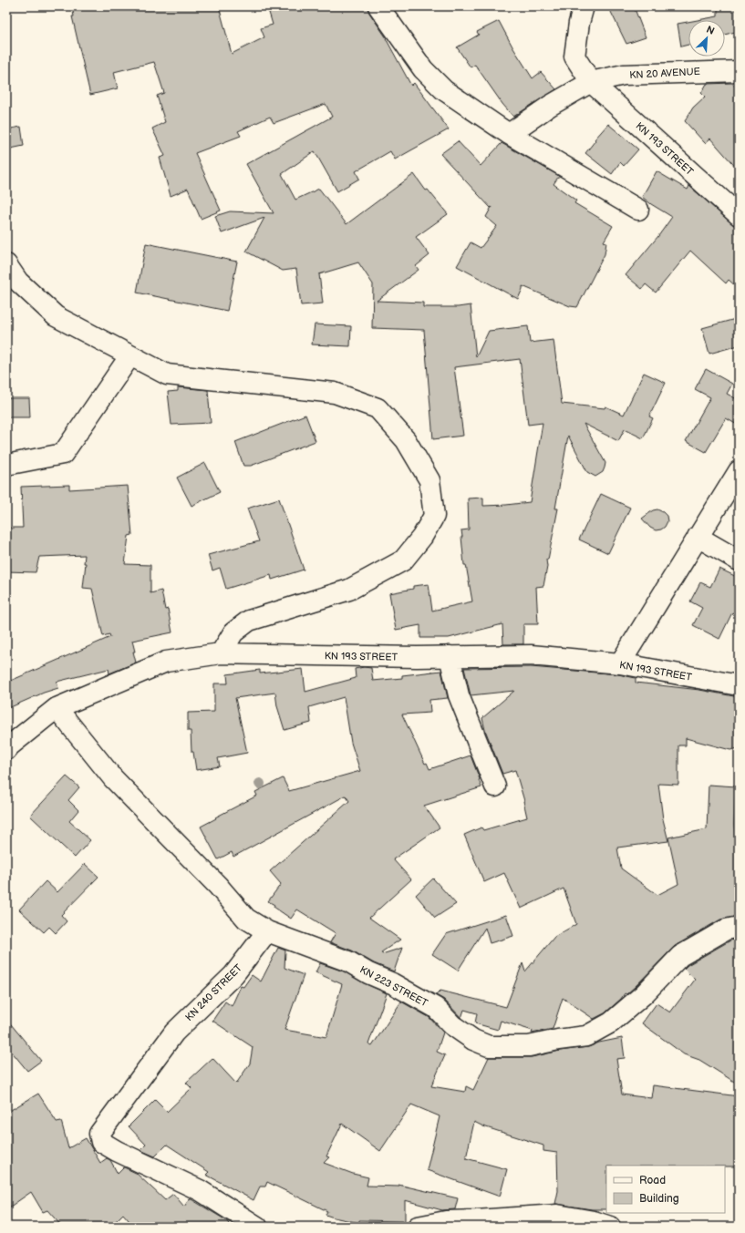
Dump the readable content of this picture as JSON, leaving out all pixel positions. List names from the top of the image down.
{
  "streets": {
    "street": [
      "KN 20 AVENUE",
      "KN 193 STREET",
      "KN 223 STREET",
      "KN 240 STREET"
    ]
  },
  "crossings": [
    ["KN 20 AVENUE", "KN 193 STREET"],
    ["KN 223 STREET", "KN 240 STREET"]
  ],
  "legend": ["Road", "Building"],
  "north": "top right"
}
